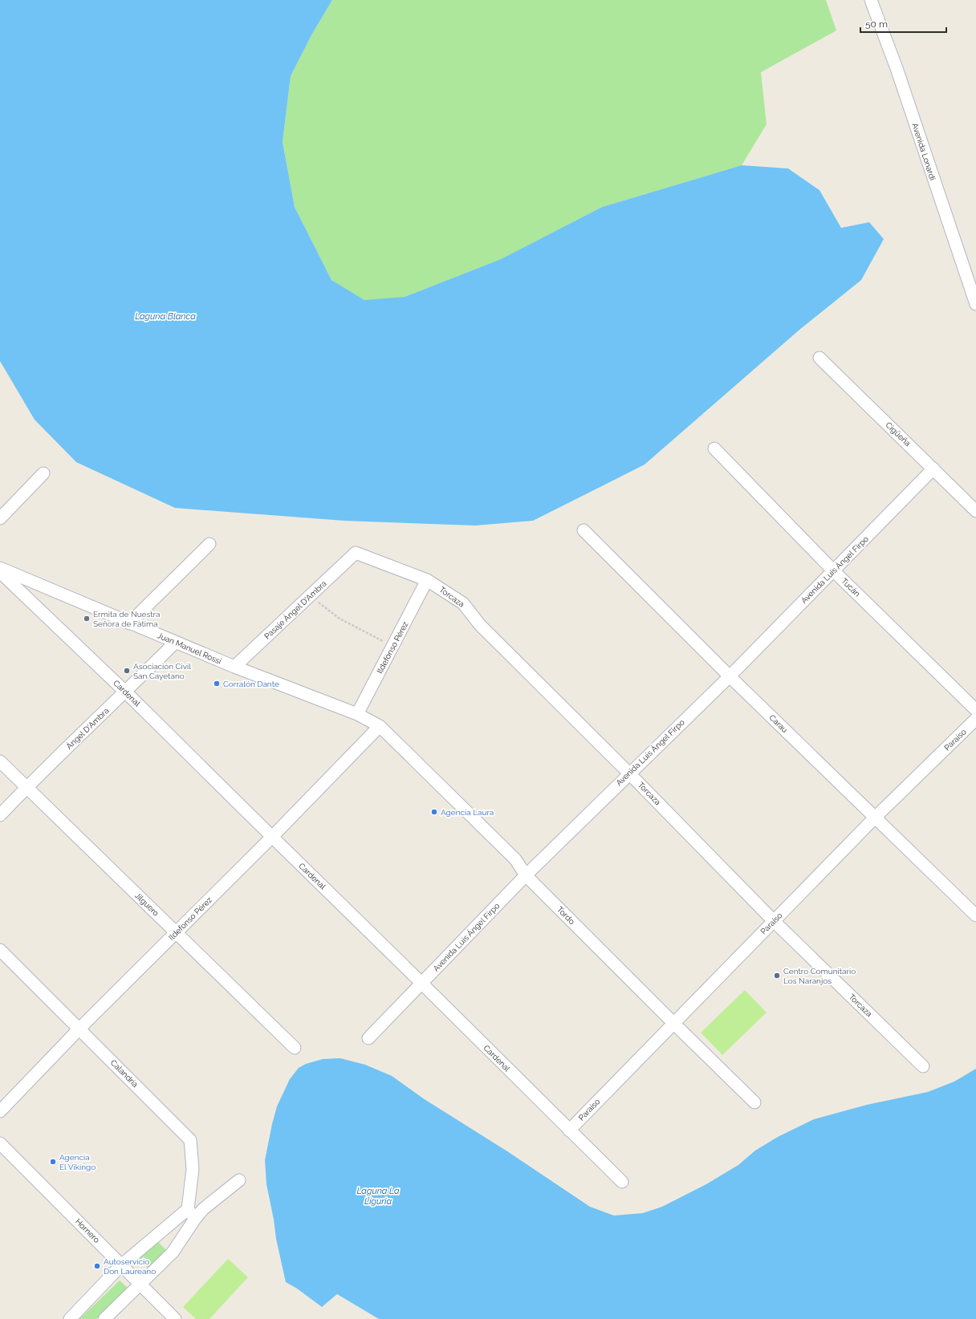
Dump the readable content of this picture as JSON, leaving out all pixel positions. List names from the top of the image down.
{
  "streets": {
    "street": [
      "Avenida Lonardi",
      "Cigüeña",
      "Avenida Luis Ángel Firpo",
      "Tucán",
      "Torcaza",
      "Pasaje Ángel D'Ambra",
      "Ildefonso Pérez",
      "Juan Manuel Rossi",
      "Cardenal",
      "Carau",
      "Ángel D'Ambra",
      "Paraíso",
      "Jilguero",
      "Tordo",
      "Calandria",
      "Hornero"
    ]
  },
  "crossings": [
    ["Cigüeña", "Avenida Luis Ángel Firpo"],
    ["Avenida Luis Ángel Firpo", "Tucán"],
    ["Avenida Luis Ángel Firpo", "Torcaza"],
    ["Avenida Luis Ángel Firpo", "Cardenal"],
    ["Avenida Luis Ángel Firpo", "Carau"],
    ["Avenida Luis Ángel Firpo", "Tordo"],
    ["Torcaza", "Pasaje Ángel D'Ambra"],
    ["Torcaza", "Ildefonso Pérez"],
    ["Torcaza", "Paraíso"],
    ["Pasaje Ángel D'Ambra", "Juan Manuel Rossi"],
    ["Ildefonso Pérez", "Juan Manuel Rossi"],
    ["Ildefonso Pérez", "Cardenal"],
    ["Ildefonso Pérez", "Jilguero"],
    ["Ildefonso Pérez", "Tordo"],
    ["Ildefonso Pérez", "Calandria"],
    ["Juan Manuel Rossi", "Ángel D'Ambra"],
    ["Juan Manuel Rossi", "Tordo"],
    ["Cardenal", "Ángel D'Ambra"],
    ["Cardenal", "Paraíso"],
    ["Carau", "Paraíso"],
    ["Ángel D'Ambra", "Jilguero"],
    ["Paraíso", "Tordo"]
  ],
  "water": ["Laguna Blanca", "Laguna La Liguria"],
  "places": [
    "Ermita de Nuestra Señora de Fátima",
    "Asociación Civil San Cayetano",
    "Corralón Dante",
    "Agencia Laura",
    "Centro Comunitario Los Naranjos",
    "Agencia El Vikingo",
    "Autoservicio Don Laureano"
  ],
  "scale_bar": "50 m"
}
